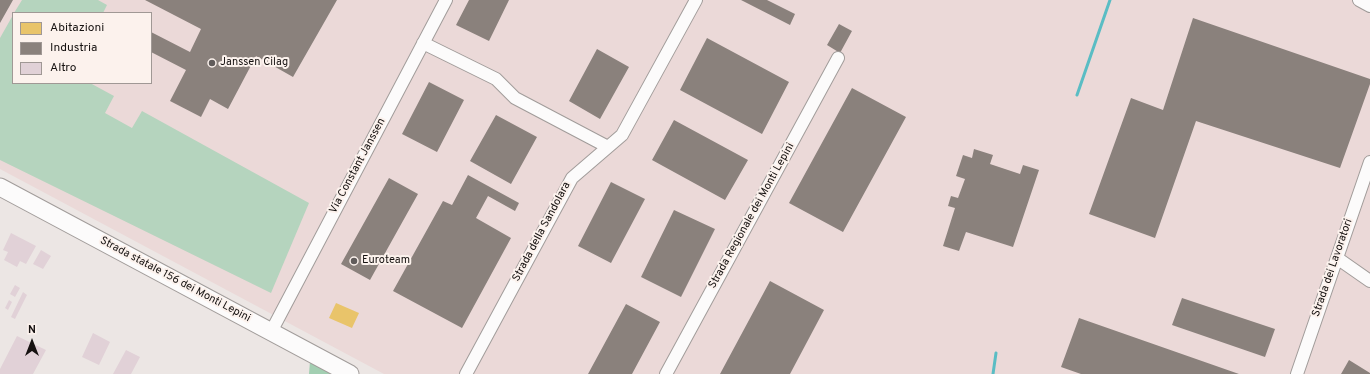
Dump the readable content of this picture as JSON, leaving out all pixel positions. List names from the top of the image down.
{
  "streets": {
    "main road": ["Strada statale 156 dei Monti Lepini"],
    "street": [
      "Via Constant Janssen",
      "Strada Regionale dei Monti Lepini",
      "Strada della Sandolara",
      "Strada dei Lavoratori"
    ]
  },
  "crossings": [
    ["Via Constant Janssen", "Strada statale 156 dei Monti Lepini"]
  ],
  "places": ["Janssen Cilag", "Euroteam"],
  "legend": ["Abitazioni", "Industria", "Altro"],
  "north": "top"
}
